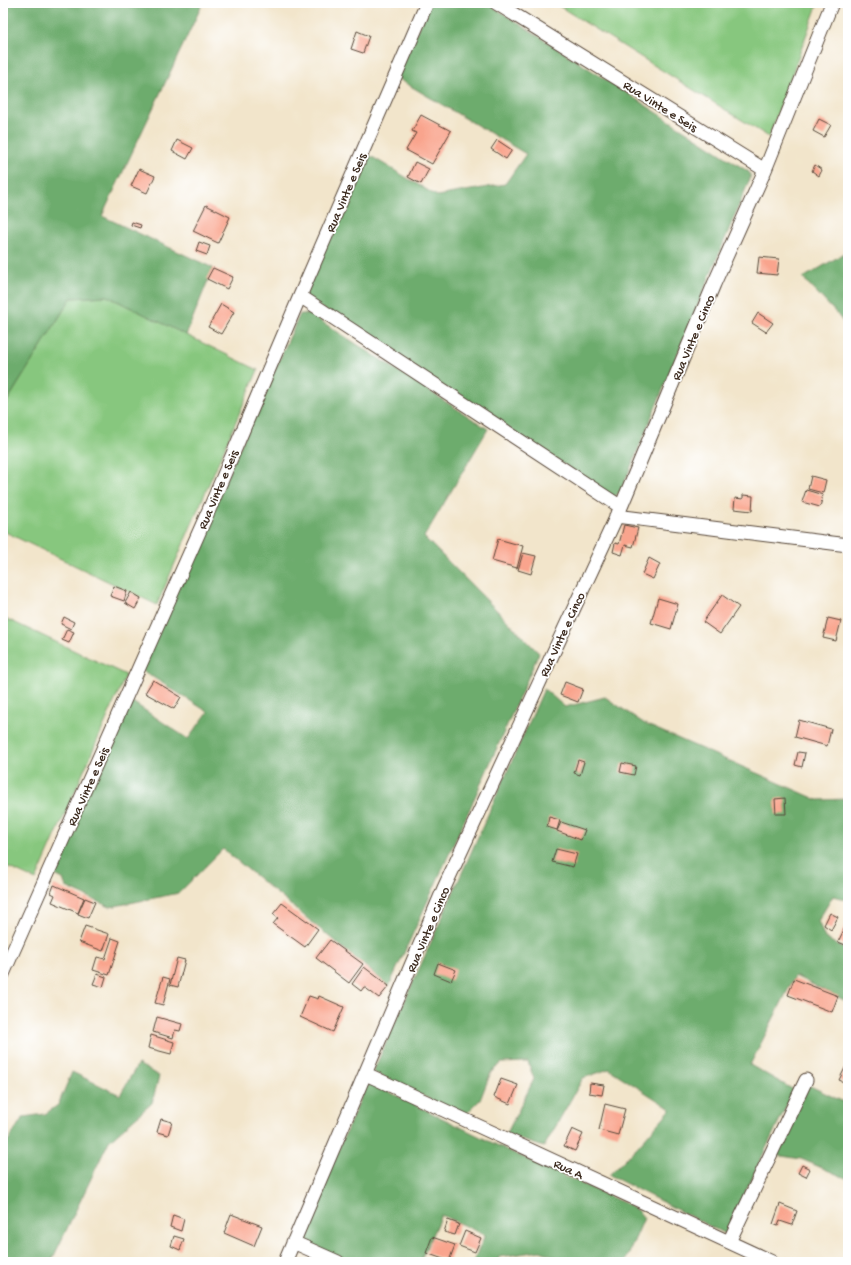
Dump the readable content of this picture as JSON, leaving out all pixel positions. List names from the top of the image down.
{
  "streets": {
    "street": ["Rua Vinte e Seis", "Rua Vinte e Cinco", "Rua A"]
  },
  "crossings": [
    ["Rua Vinte e Seis", "Rua Vinte e Cinco"],
    ["Rua Vinte e Cinco", "Rua A"]
  ]
}
